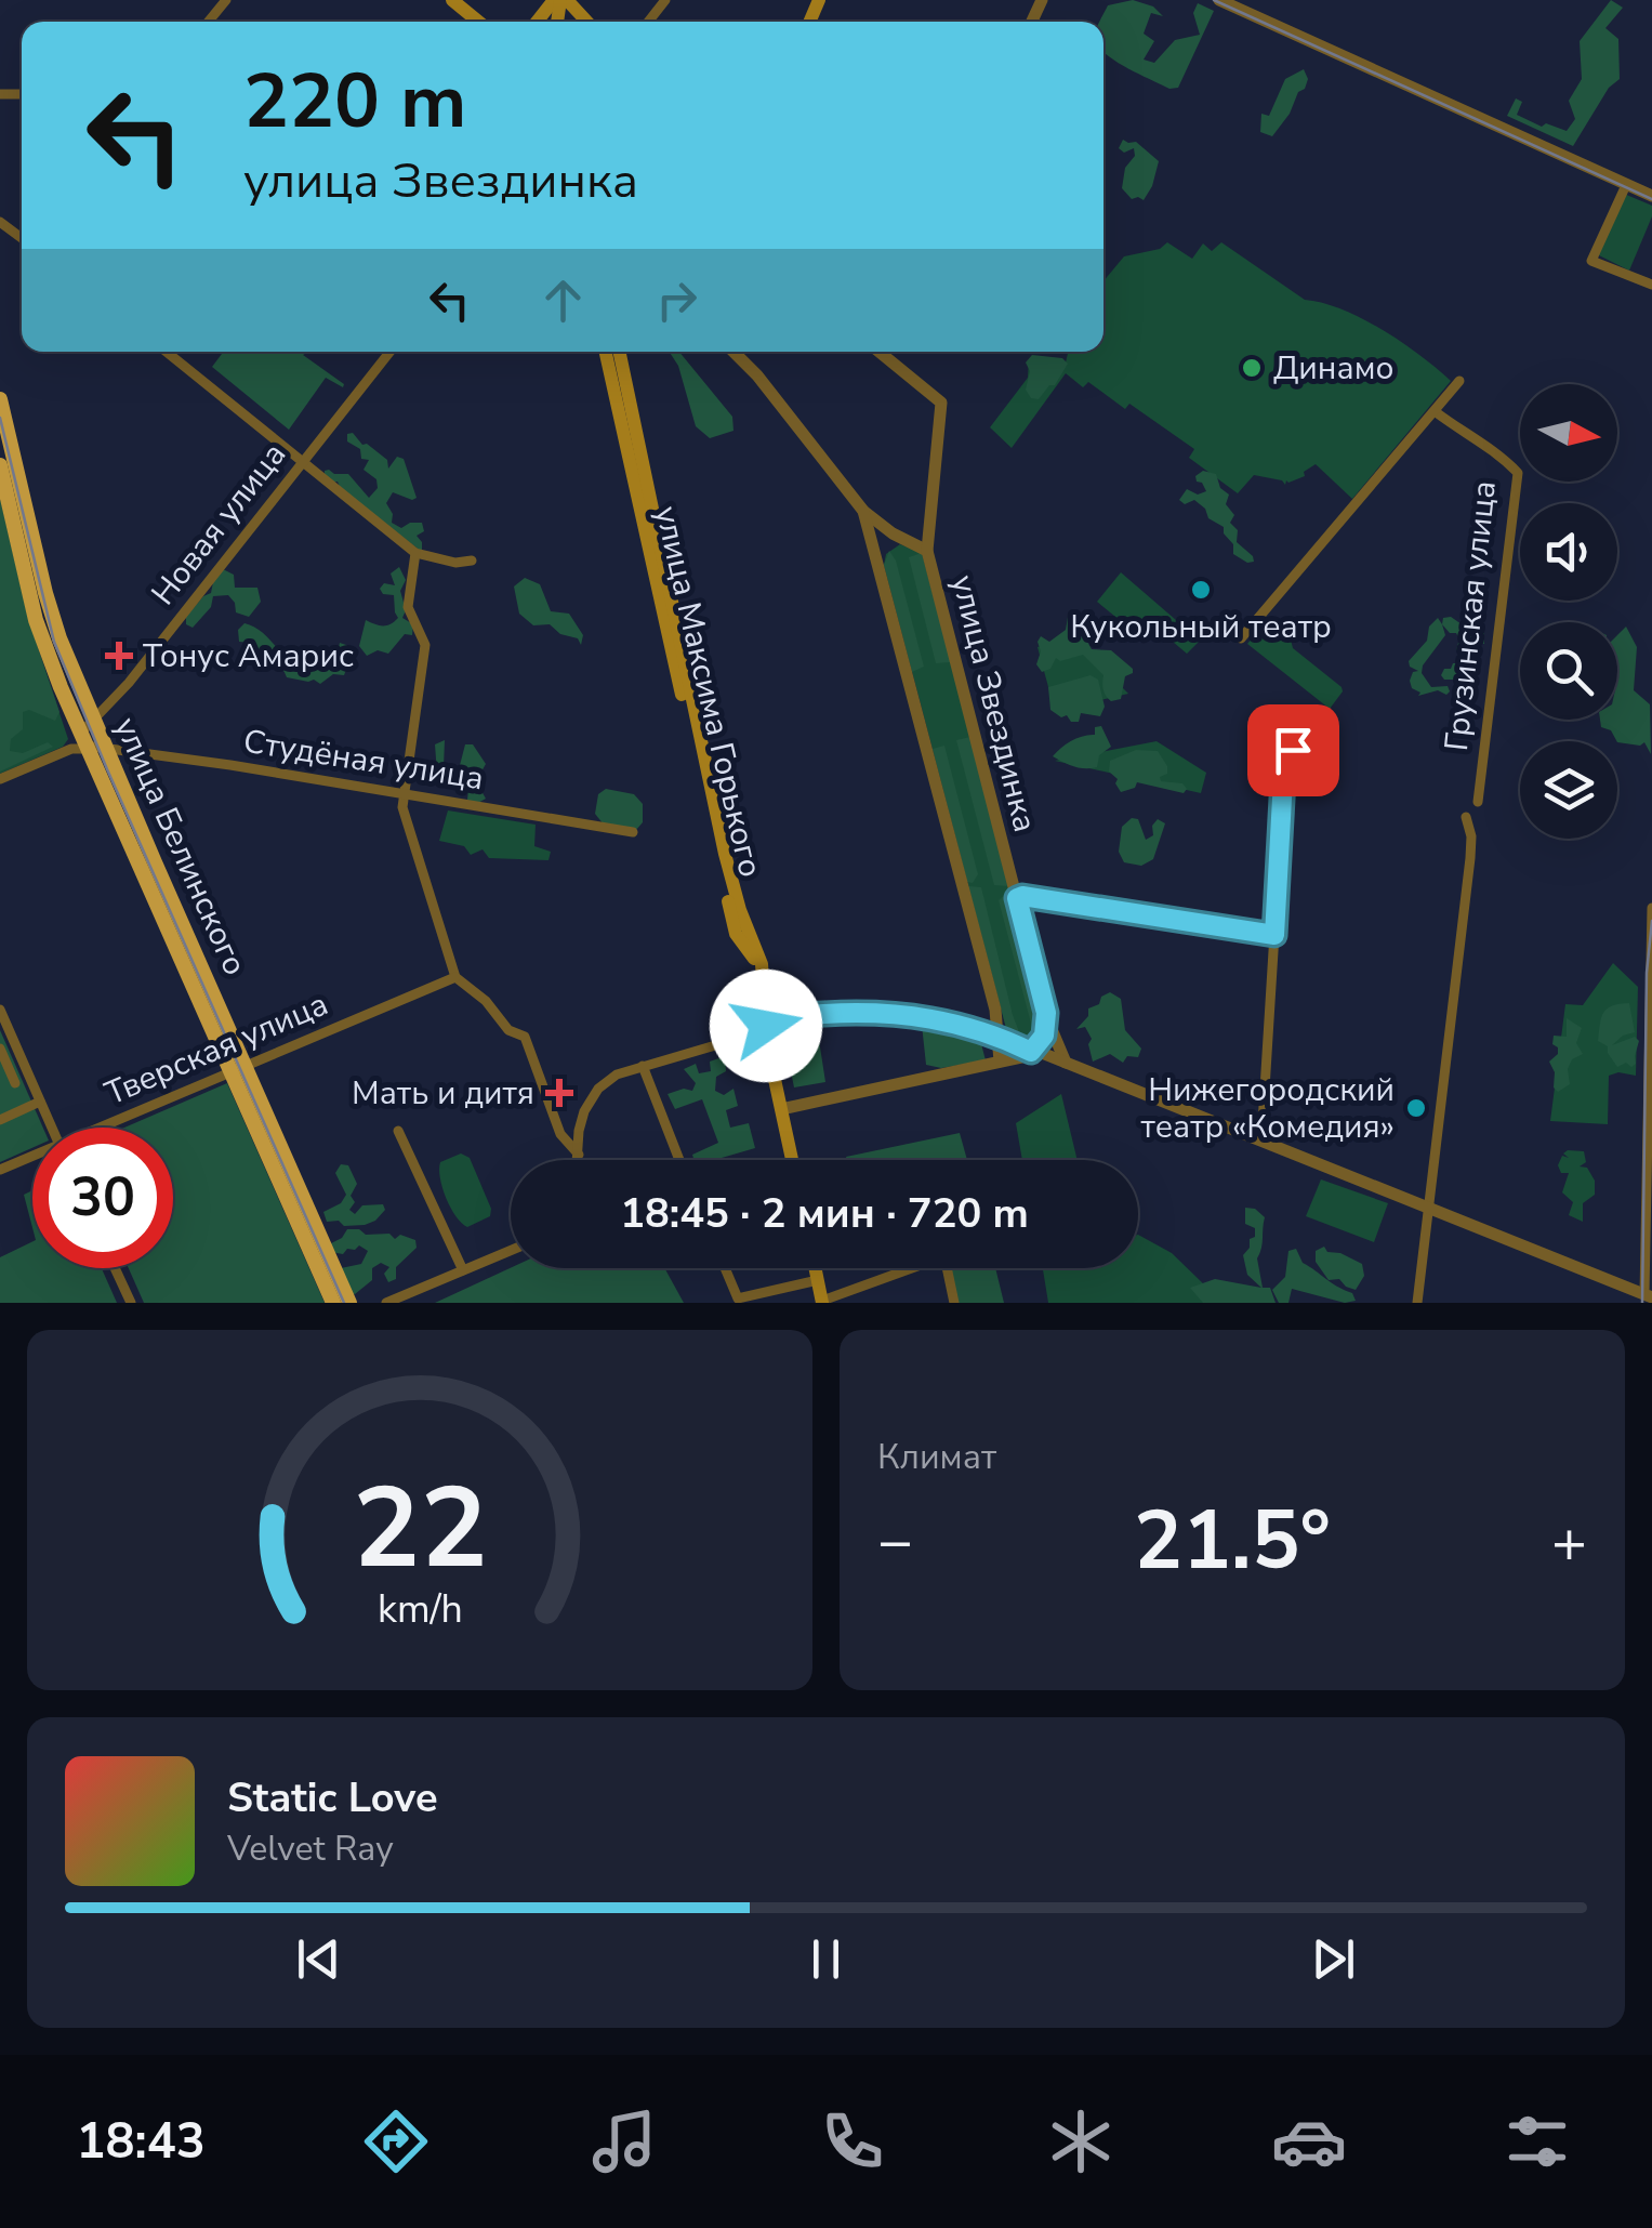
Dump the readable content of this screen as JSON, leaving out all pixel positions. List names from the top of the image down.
{
  "streets": {
    "main road": ["улица Максима Горького", "улица Белинского"],
    "street": [
      "Новая улица",
      "Грузинская улица",
      "улица Звездинка",
      "Студёная улица",
      "Тверская улица"
    ]
  },
  "crossings": [
    ["Новая улица", "Студёная улица"],
    ["Новая улица", "улица Белинского"],
    ["Студёная улица", "улица Белинского"],
    ["улица Белинского", "Тверская улица"]
  ],
  "places": {
    "other": ["Динамо", "Кукольный театр", "Нижегородский театр «Комедия»"],
    "health": ["Тонус Амарис", "Мать и дитя"]
  },
  "north": "right",
  "page": {
    "turn": ["220 m", "улица Звездинка"],
    "limit": "30",
    "trip": "18:45 · 2 мин · 720 m",
    "tile": "Климат",
    "heat": ["−", "21.5°", "+"],
    "song": ["Static Love", "Velvet Ray"],
    "tabs": "18:43",
    "gauge": ["22", "km/h"]
  }
}
